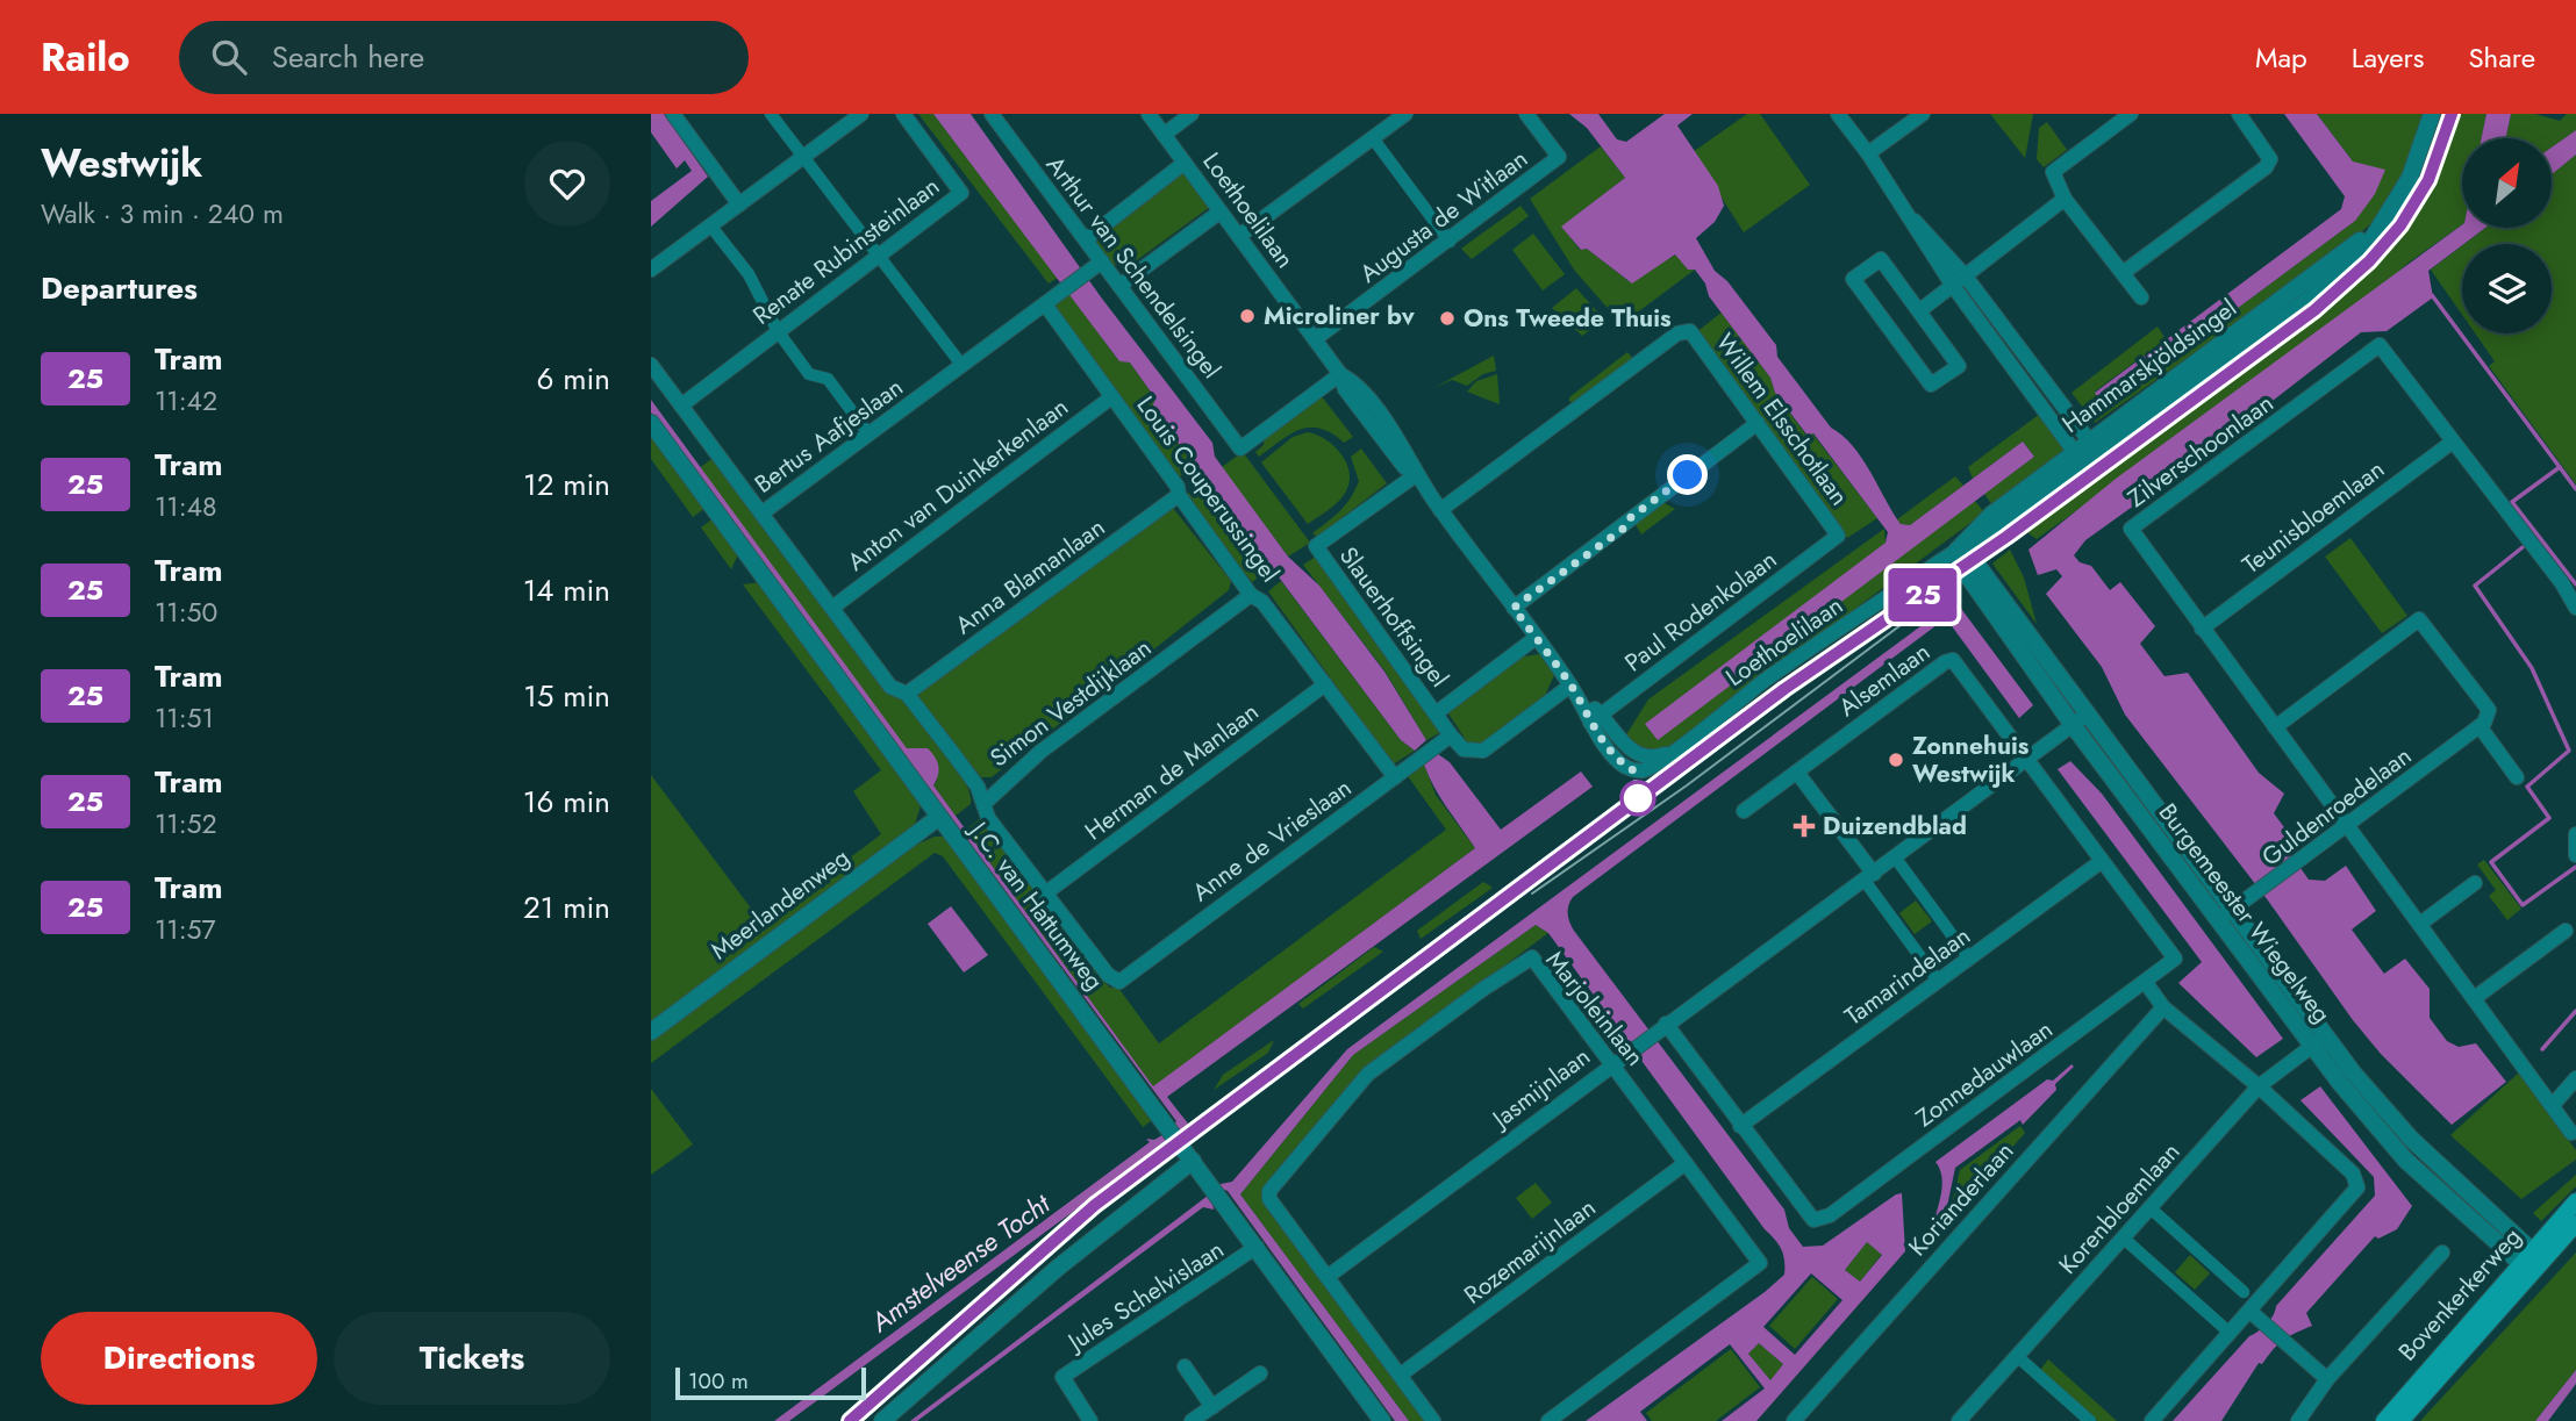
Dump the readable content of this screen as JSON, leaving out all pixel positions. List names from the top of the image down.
{
  "streets": {
    "main road": ["Bovenkerkerweg"],
    "street": [
      "Loethoelilaan",
      "Augusta de Witlaan",
      "Renate Rubinsteinlaan",
      "Arthur van Schendelsingel",
      "Hammarskjöldsingel",
      "Willem Elsschotlaan",
      "Bertus Aafjeslaan",
      "Zilverschoonlaan",
      "Anton van Duinkerkenlaan",
      "Louis Couperussingel",
      "Teunisbloemlaan",
      "Anna Blamanlaan",
      "Paul Rodenkolaan",
      "Slauerhoffsingel",
      "Alsemlaan",
      "Simon Vestdijklaan",
      "Herman de Manlaan",
      "Guldenroedelaan",
      "Anne de Vrieslaan",
      "Meerlandenweg",
      "J.C. van Hattumweg",
      "Burgemeester Wiegelweg",
      "Tamarindelaan",
      "Marjoleinlaan",
      "Zonnedauwlaan",
      "Jasmijnlaan",
      "Korianderlaan",
      "Korenbloemlaan",
      "Rozemarijnlaan",
      "Jules Schelvislaan"
    ]
  },
  "crossings": [
    ["Loethoelilaan", "Augusta de Witlaan"],
    ["Loethoelilaan", "Arthur van Schendelsingel"],
    ["Loethoelilaan", "Hammarskjöldsingel"],
    ["Loethoelilaan", "Willem Elsschotlaan"],
    ["Loethoelilaan", "Paul Rodenkolaan"],
    ["Loethoelilaan", "Slauerhoffsingel"],
    ["Loethoelilaan", "Burgemeester Wiegelweg"],
    ["Arthur van Schendelsingel", "Bertus Aafjeslaan"],
    ["Hammarskjöldsingel", "Burgemeester Wiegelweg"],
    ["Willem Elsschotlaan", "Paul Rodenkolaan"],
    ["Bertus Aafjeslaan", "Anton van Duinkerkenlaan"],
    ["Bertus Aafjeslaan", "Louis Couperussingel"],
    ["Bertus Aafjeslaan", "Anna Blamanlaan"],
    ["Bertus Aafjeslaan", "Simon Vestdijklaan"],
    ["Zilverschoonlaan", "Teunisbloemlaan"],
    ["Zilverschoonlaan", "Guldenroedelaan"],
    ["Anton van Duinkerkenlaan", "Louis Couperussingel"],
    ["Louis Couperussingel", "Anna Blamanlaan"],
    ["Louis Couperussingel", "Simon Vestdijklaan"],
    ["Louis Couperussingel", "Herman de Manlaan"],
    ["Louis Couperussingel", "Anne de Vrieslaan"],
    ["Slauerhoffsingel", "Anne de Vrieslaan"],
    ["Alsemlaan", "Zonnedauwlaan"],
    ["Alsemlaan", "Jasmijnlaan"],
    ["Simon Vestdijklaan", "Herman de Manlaan"],
    ["Simon Vestdijklaan", "Anne de Vrieslaan"],
    ["Guldenroedelaan", "Burgemeester Wiegelweg"],
    ["Meerlandenweg", "J.C. van Hattumweg"],
    ["J.C. van Hattumweg", "Jules Schelvislaan"],
    ["Burgemeester Wiegelweg", "Jasmijnlaan"],
    ["Burgemeester Wiegelweg", "Korenbloemlaan"],
    ["Burgemeester Wiegelweg", "Bovenkerkerweg"],
    ["Tamarindelaan", "Zonnedauwlaan"],
    ["Marjoleinlaan", "Jasmijnlaan"],
    ["Marjoleinlaan", "Rozemarijnlaan"],
    ["Zonnedauwlaan", "Jasmijnlaan"]
  ],
  "water": ["Amstelveense Tocht"],
  "places": {
    "other": ["Microliner bv", "Ons Tweede Thuis", "Zonnehuis Westwijk"],
    "health": ["Duizendblad"]
  },
  "lines": ["tram line 25"],
  "scale_bar": "100 m",
  "north": "top right",
  "page": {
    "header": "Railo",
    "search": "Search here",
    "nav": ["Map", "Layers", "Share"],
    "heading": [
      ["Westwijk", "Walk · 3 min · 240 m"],
      "Departures"
    ],
    "on_map": "25",
    "list": [
      {
        "mark": "25",
        "name": "Tram",
        "note": "11:42",
        "value": "6 min"
      },
      {
        "mark": "25",
        "name": "Tram",
        "note": "11:48",
        "value": "12 min"
      },
      {
        "mark": "25",
        "name": "Tram",
        "note": "11:50",
        "value": "14 min"
      },
      {
        "mark": "25",
        "name": "Tram",
        "note": "11:51",
        "value": "15 min"
      },
      {
        "mark": "25",
        "name": "Tram",
        "note": "11:52",
        "value": "16 min"
      },
      {
        "mark": "25",
        "name": "Tram",
        "note": "11:57",
        "value": "21 min"
      }
    ],
    "buttons": ["Directions", "Tickets"],
    "scale": "100 m"
  }
}
